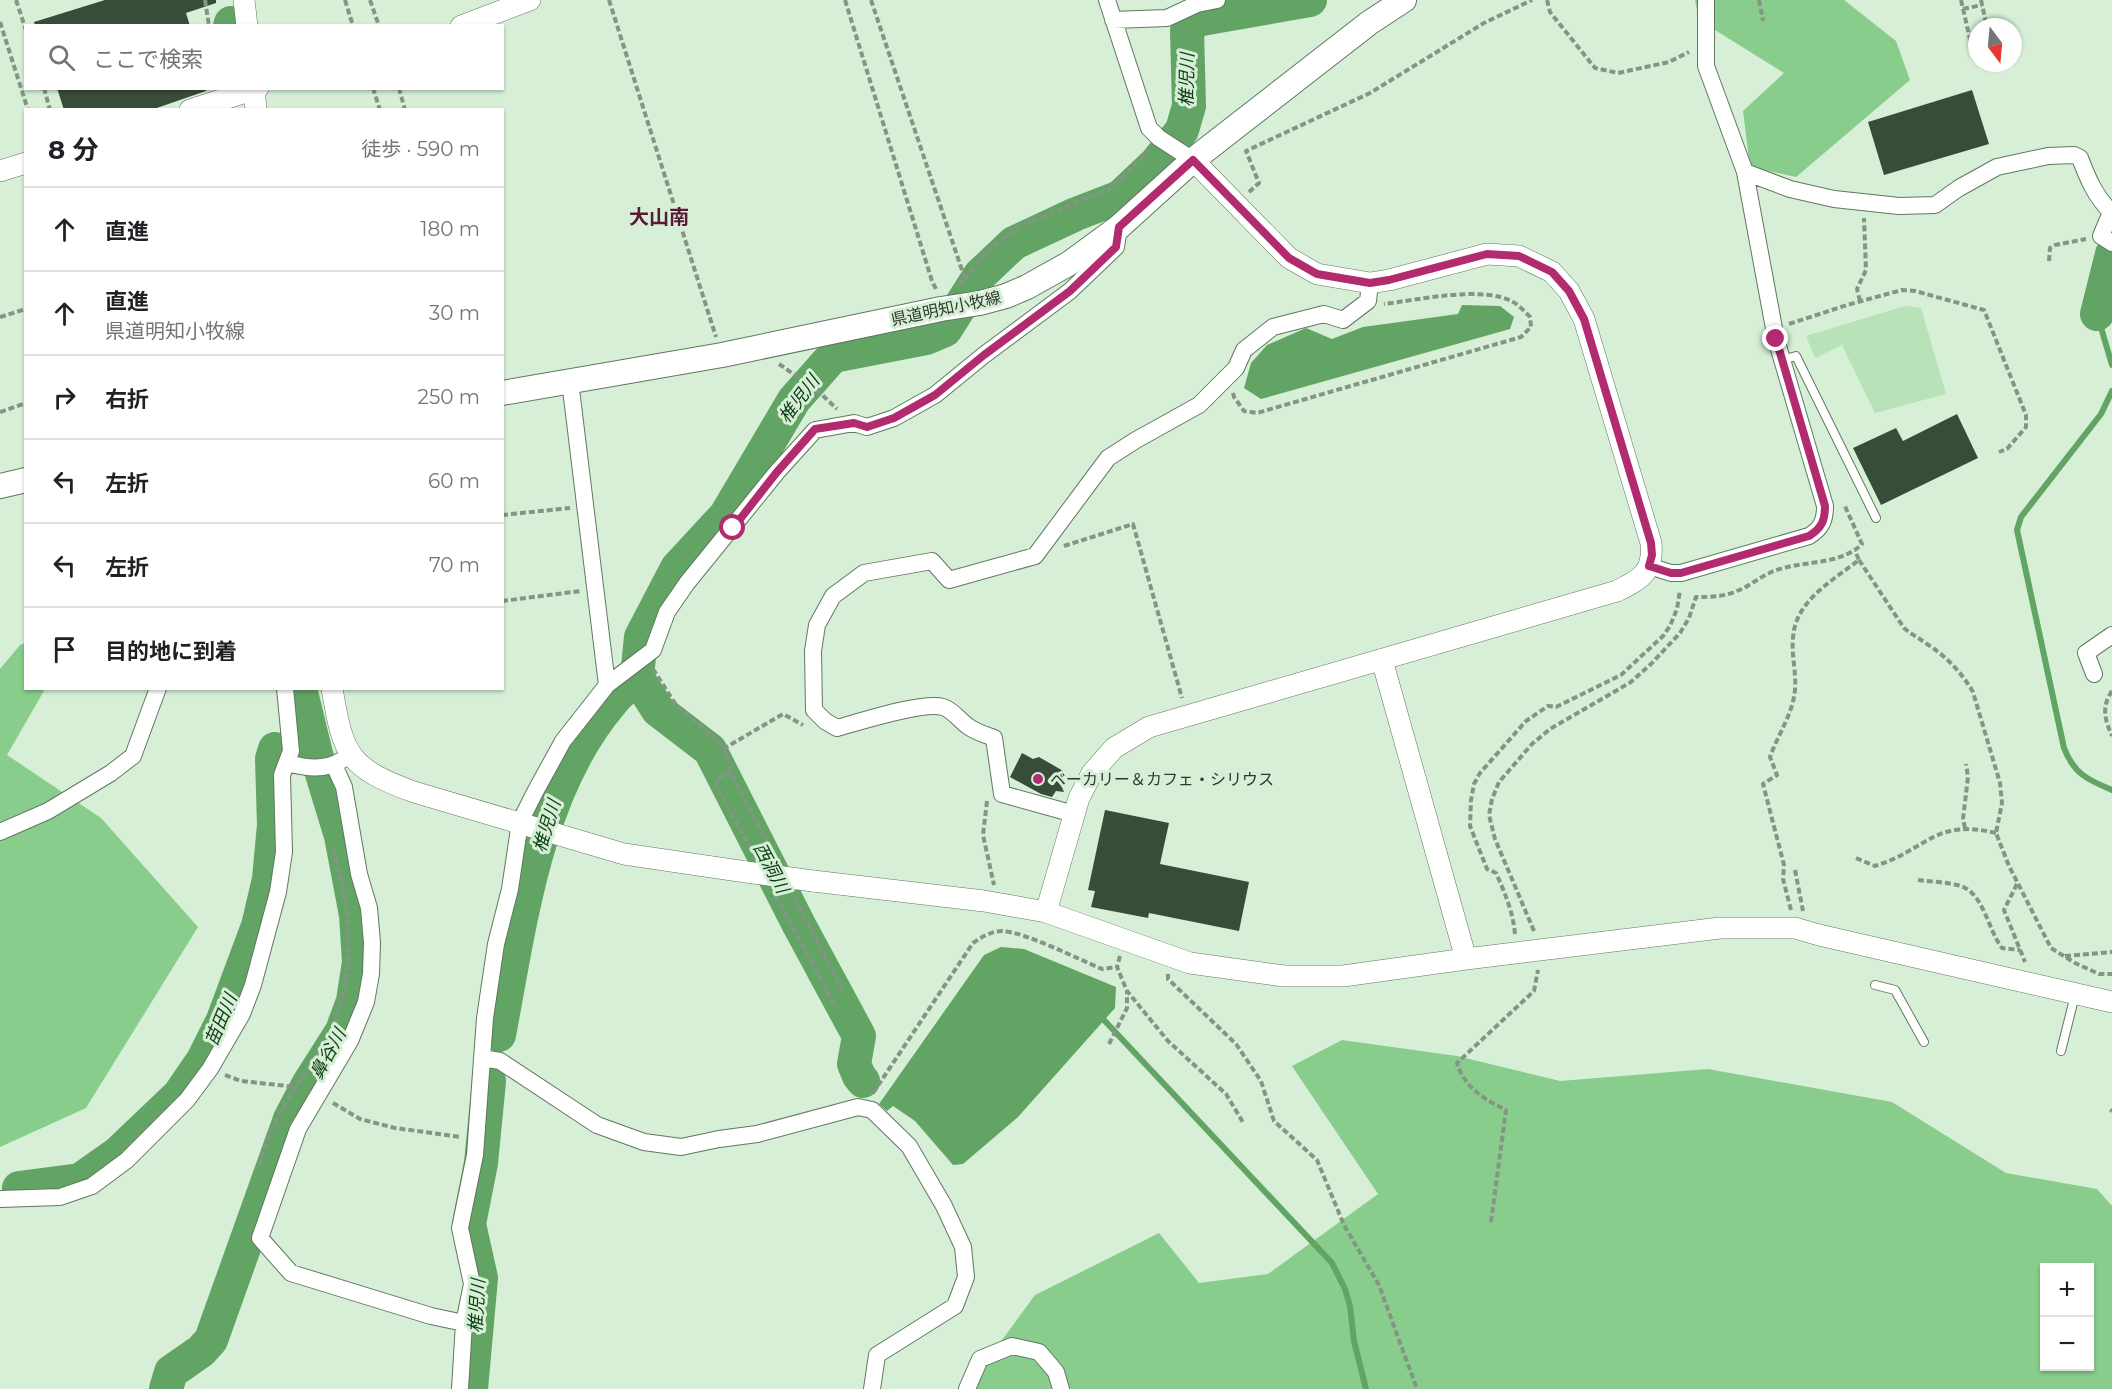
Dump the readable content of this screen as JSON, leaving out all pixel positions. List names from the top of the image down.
{
  "streets": {
    "main road": ["県道明知小牧線"]
  },
  "districts": ["大山南"],
  "water": [
    "椎児川",
    "西洞川",
    "苗田川",
    "鼻谷川"
  ],
  "places": ["ベーカリー＆カフェ・シリウス"],
  "north": "bottom",
  "page": {
    "search": "ここで検索",
    "heading": ["8 分", "徒歩 · 590 m"],
    "list": [
      ["直進", "180 m"],
      ["直進", "県道明知小牧線", "30 m"],
      ["右折", "250 m"],
      ["左折", "60 m"],
      ["左折", "70 m"],
      "目的地に到着"
    ],
    "map_buttons": ["+", "−"]
  }
}
